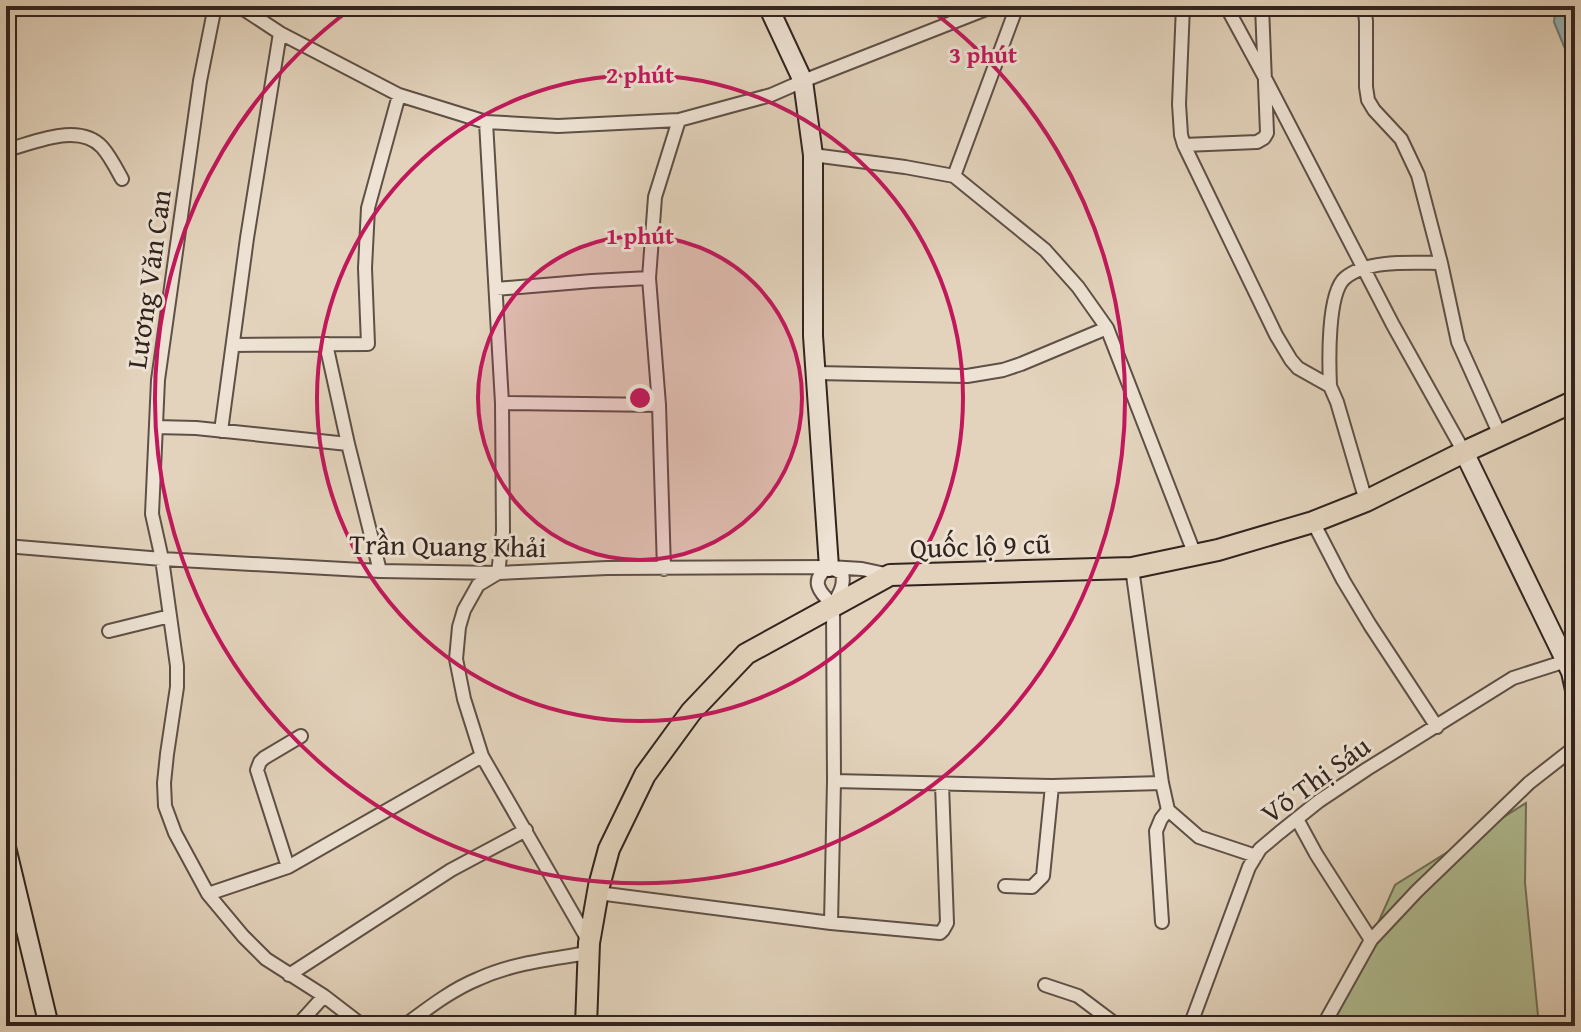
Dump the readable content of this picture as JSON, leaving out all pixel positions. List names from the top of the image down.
{
  "streets": {
    "main road": ["Quốc lộ 9 cũ"],
    "street": ["Lương Văn Can", "Trần Quang Khải", "Võ Thị Sáu"]
  },
  "crossings": [
    ["Lương Văn Can", "Trần Quang Khải"],
    ["Trần Quang Khải", "Quốc lộ 9 cũ"]
  ],
  "rings": ["3 phút", "2 phút", "1 phút"]
}
